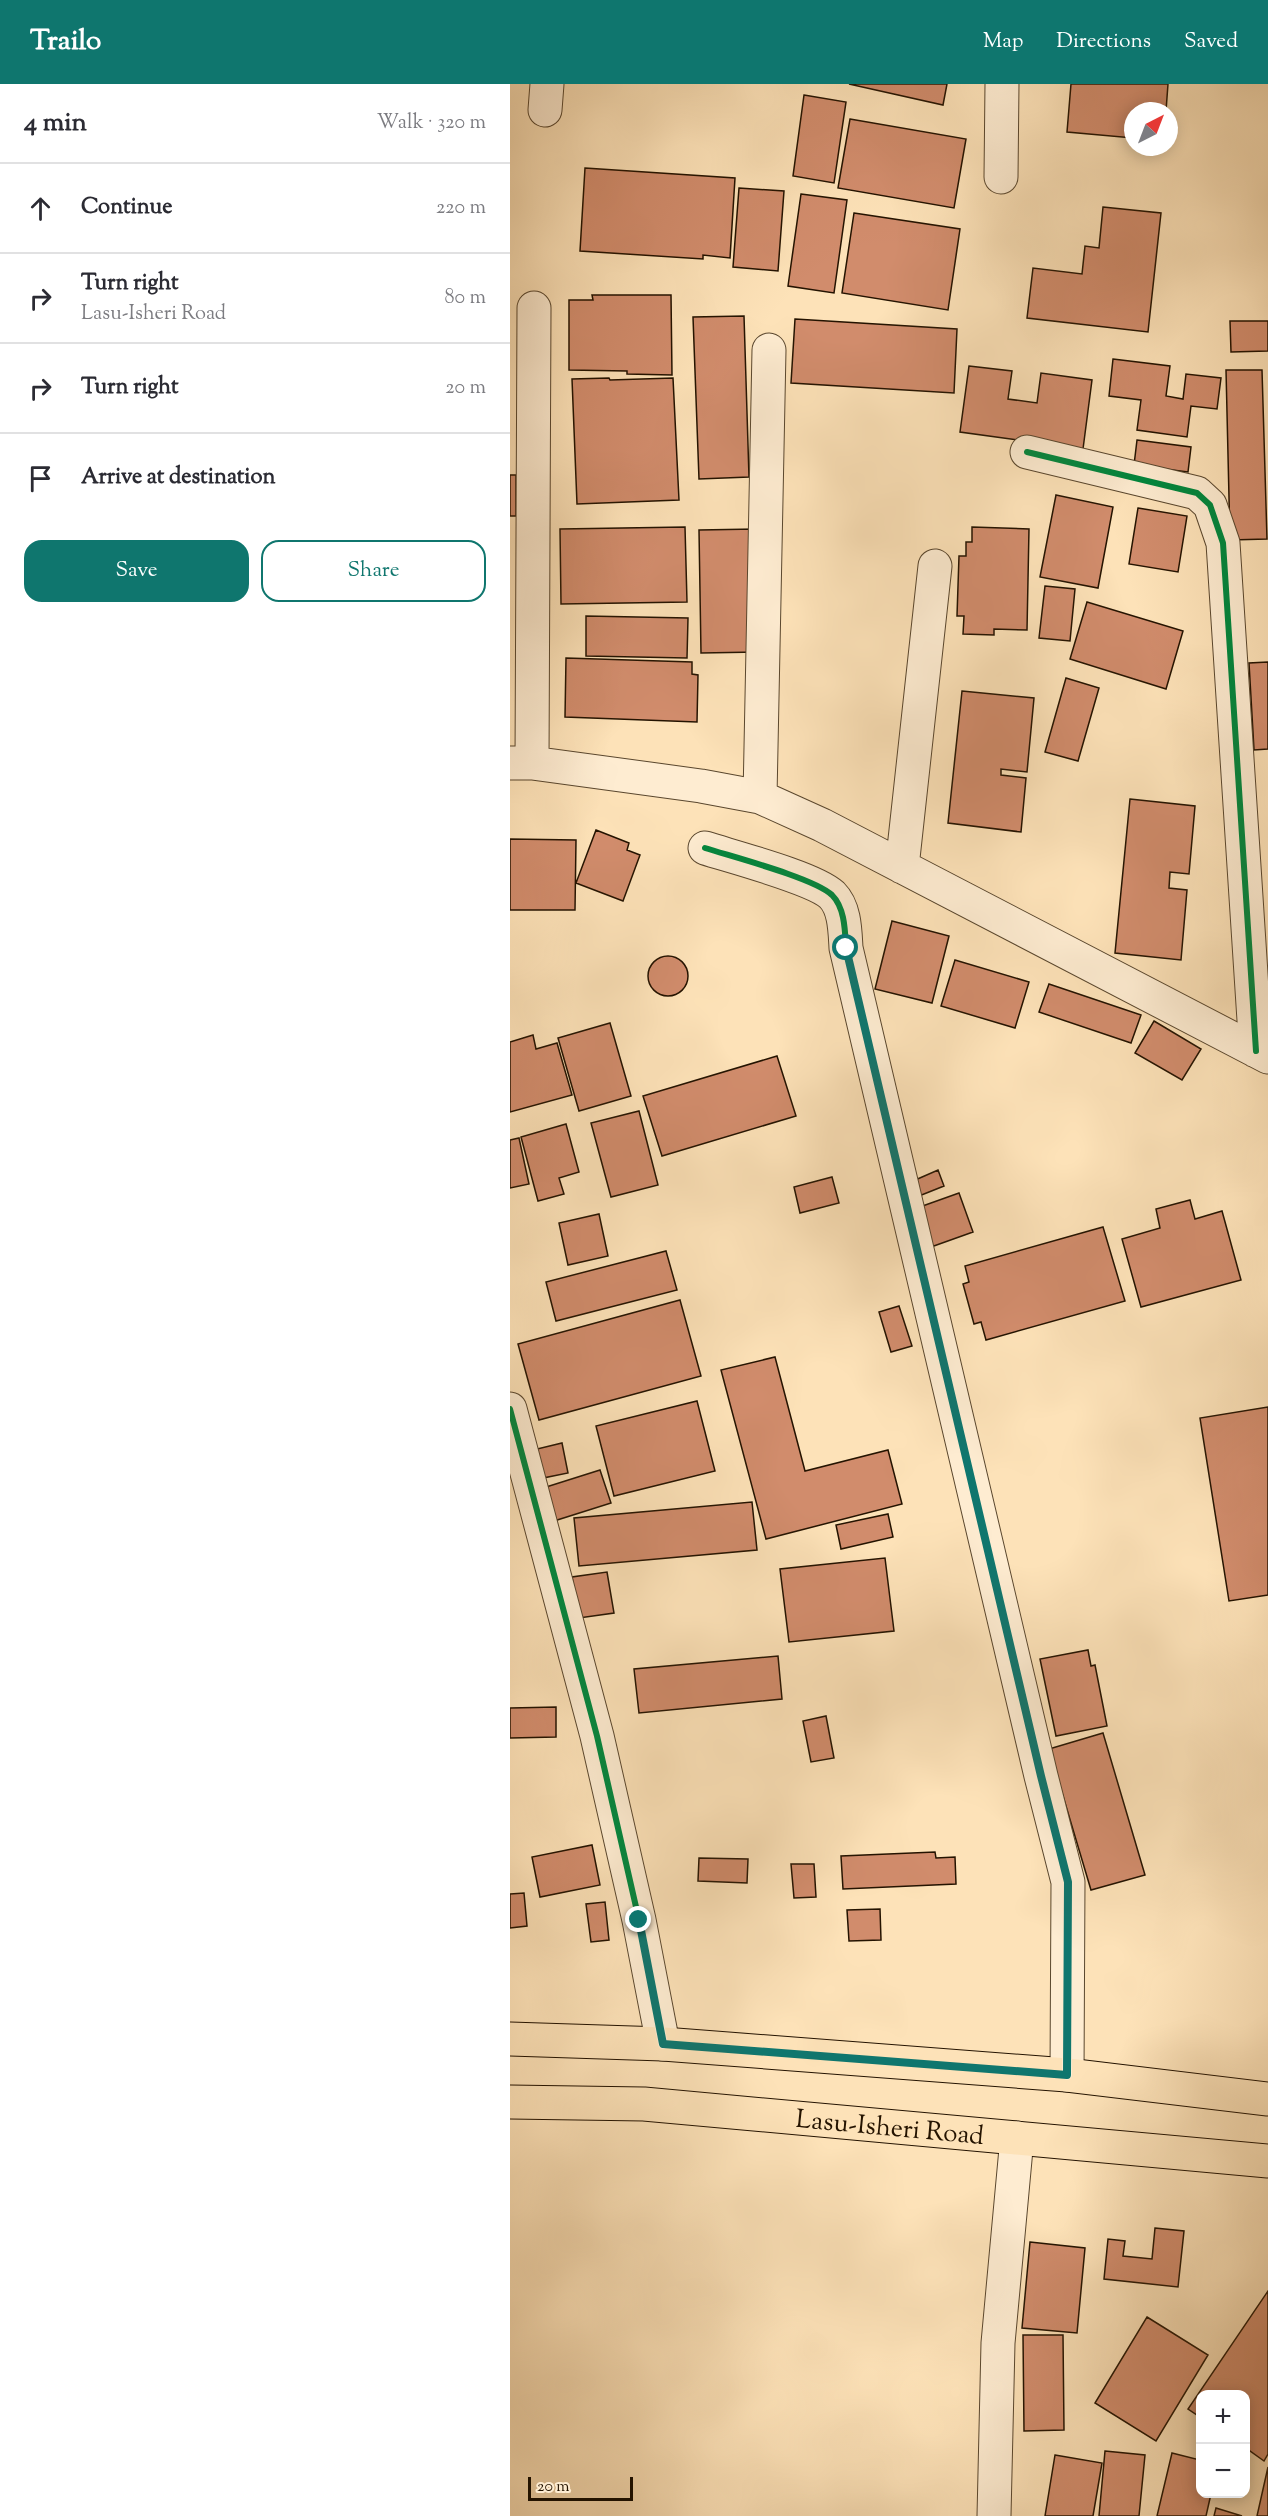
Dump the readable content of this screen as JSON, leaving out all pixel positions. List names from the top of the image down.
{
  "streets": {
    "main road": ["Lasu-Isheri Road"]
  },
  "scale_bar": "20 m",
  "north": "top right",
  "page": {
    "header": "Trailo",
    "nav": ["Map", "Directions", "Saved"],
    "heading": ["4 min", "Walk · 320 m"],
    "list": [
      ["Continue", "220 m"],
      ["Turn right", "Lasu-Isheri Road", "80 m"],
      ["Turn right", "20 m"],
      "Arrive at destination"
    ],
    "buttons": ["Save", "Share"],
    "map_buttons": ["+", "−"],
    "scale": "20 m"
  }
}
